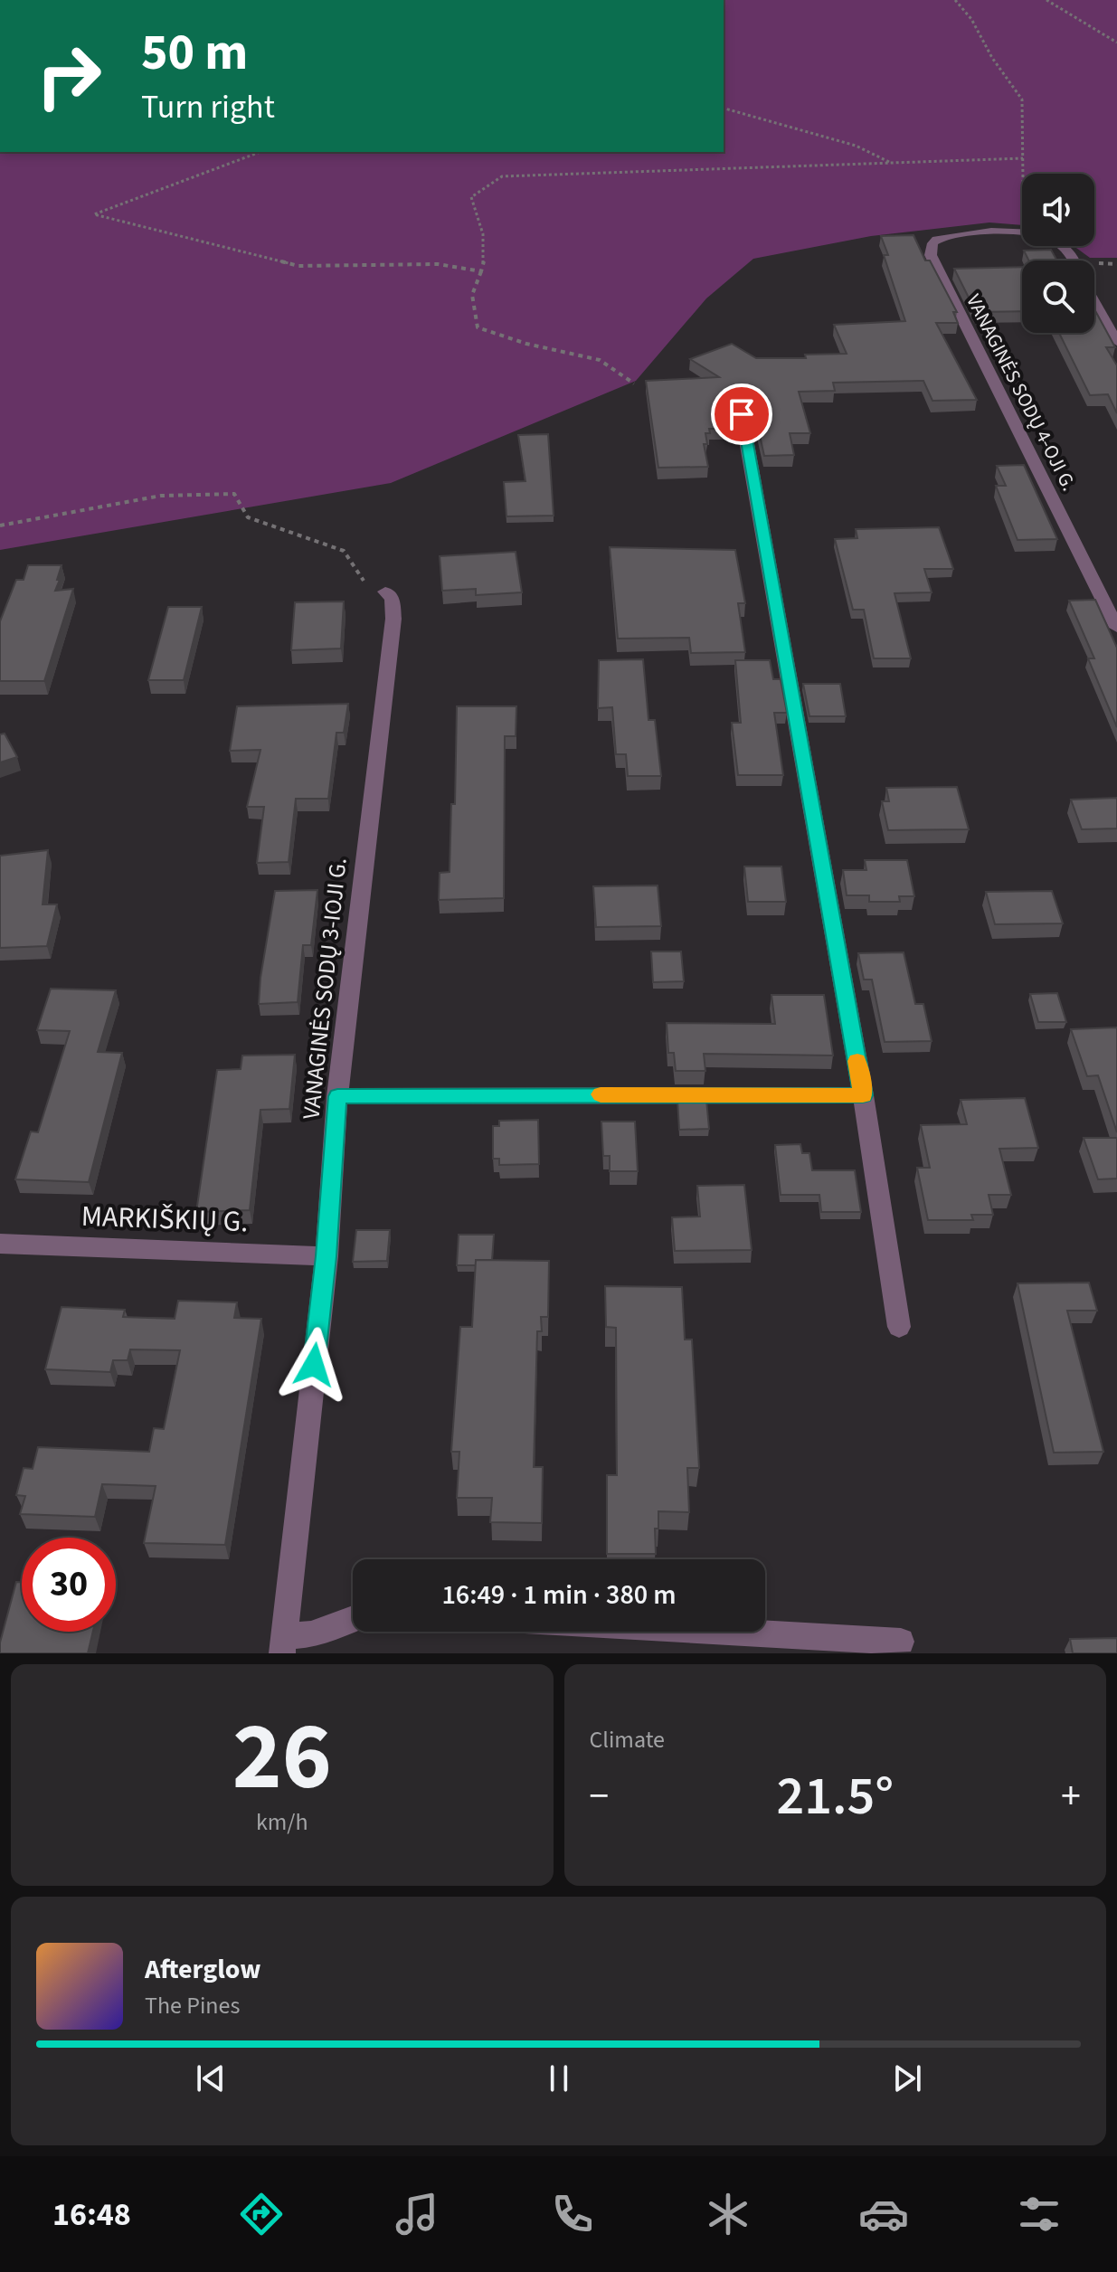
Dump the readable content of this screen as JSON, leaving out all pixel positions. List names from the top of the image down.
{
  "streets": {
    "street": ["VANAGINĖS SODŲ 4-OJI G.", "VANAGINĖS SODŲ 3-IOJI G.", "MARKIŠKIŲ G."]
  },
  "crossings": [
    ["VANAGINĖS SODŲ 3-IOJI G.", "MARKIŠKIŲ G."]
  ],
  "page": {
    "turn": ["50 m", "Turn right"],
    "limit": "30",
    "trip": "16:49 · 1 min · 380 m",
    "tile": [
      ["26", "km/h"],
      "Climate"
    ],
    "heat": ["−", "21.5°", "+"],
    "song": ["Afterglow", "The Pines"],
    "tabs": "16:48"
  }
}
